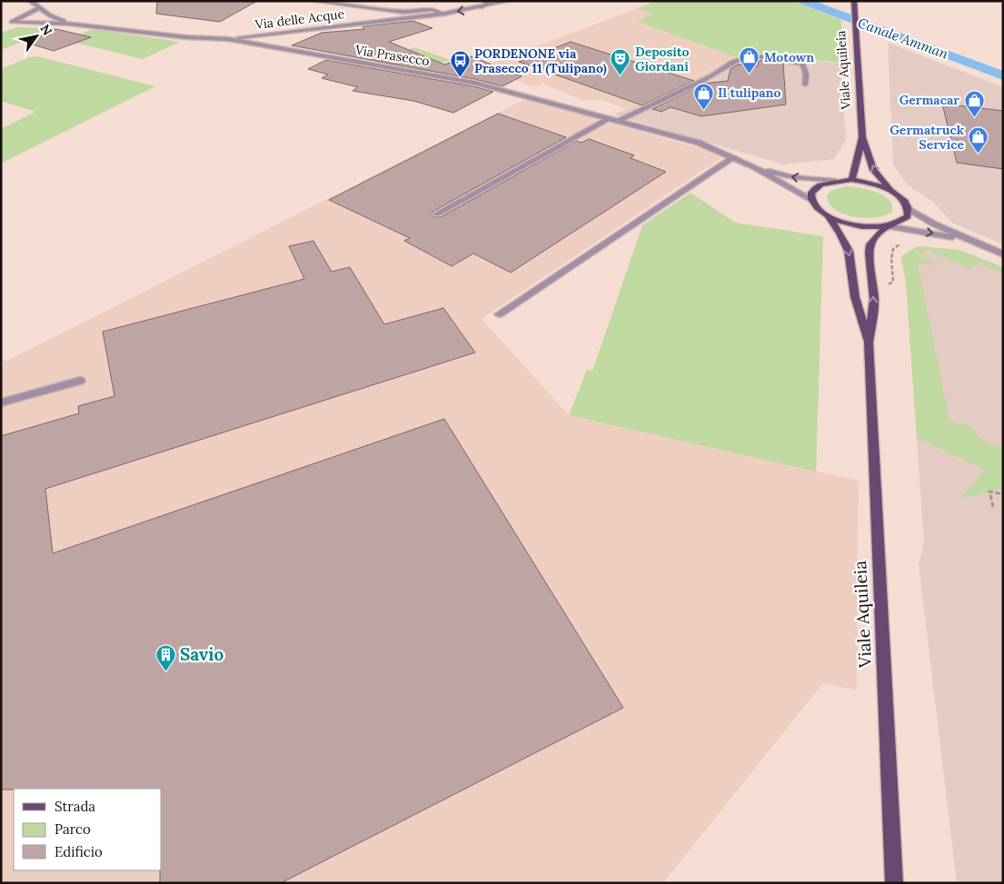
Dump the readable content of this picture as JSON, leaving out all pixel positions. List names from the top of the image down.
{
  "streets": {
    "main road": ["Viale Aquileia"],
    "street": ["Via delle Acque", "Via Prasecco"]
  },
  "crossings": [
    ["Via delle Acque", "Via Prasecco"],
    ["Via Prasecco", "Viale Aquileia"]
  ],
  "water": ["Canale Amman"],
  "places": {
    "shop": [
      "Motown",
      "Il tulipano",
      "Germacar",
      "Germatruck Service"
    ],
    "theatre": ["Deposito Giordani"],
    "bus stop": ["PORDENONE via Prasecco 11 (Tulipano)"],
    "building": ["Savio"]
  },
  "legend": ["Strada", "Parco", "Edificio"],
  "north": "top right"
}
